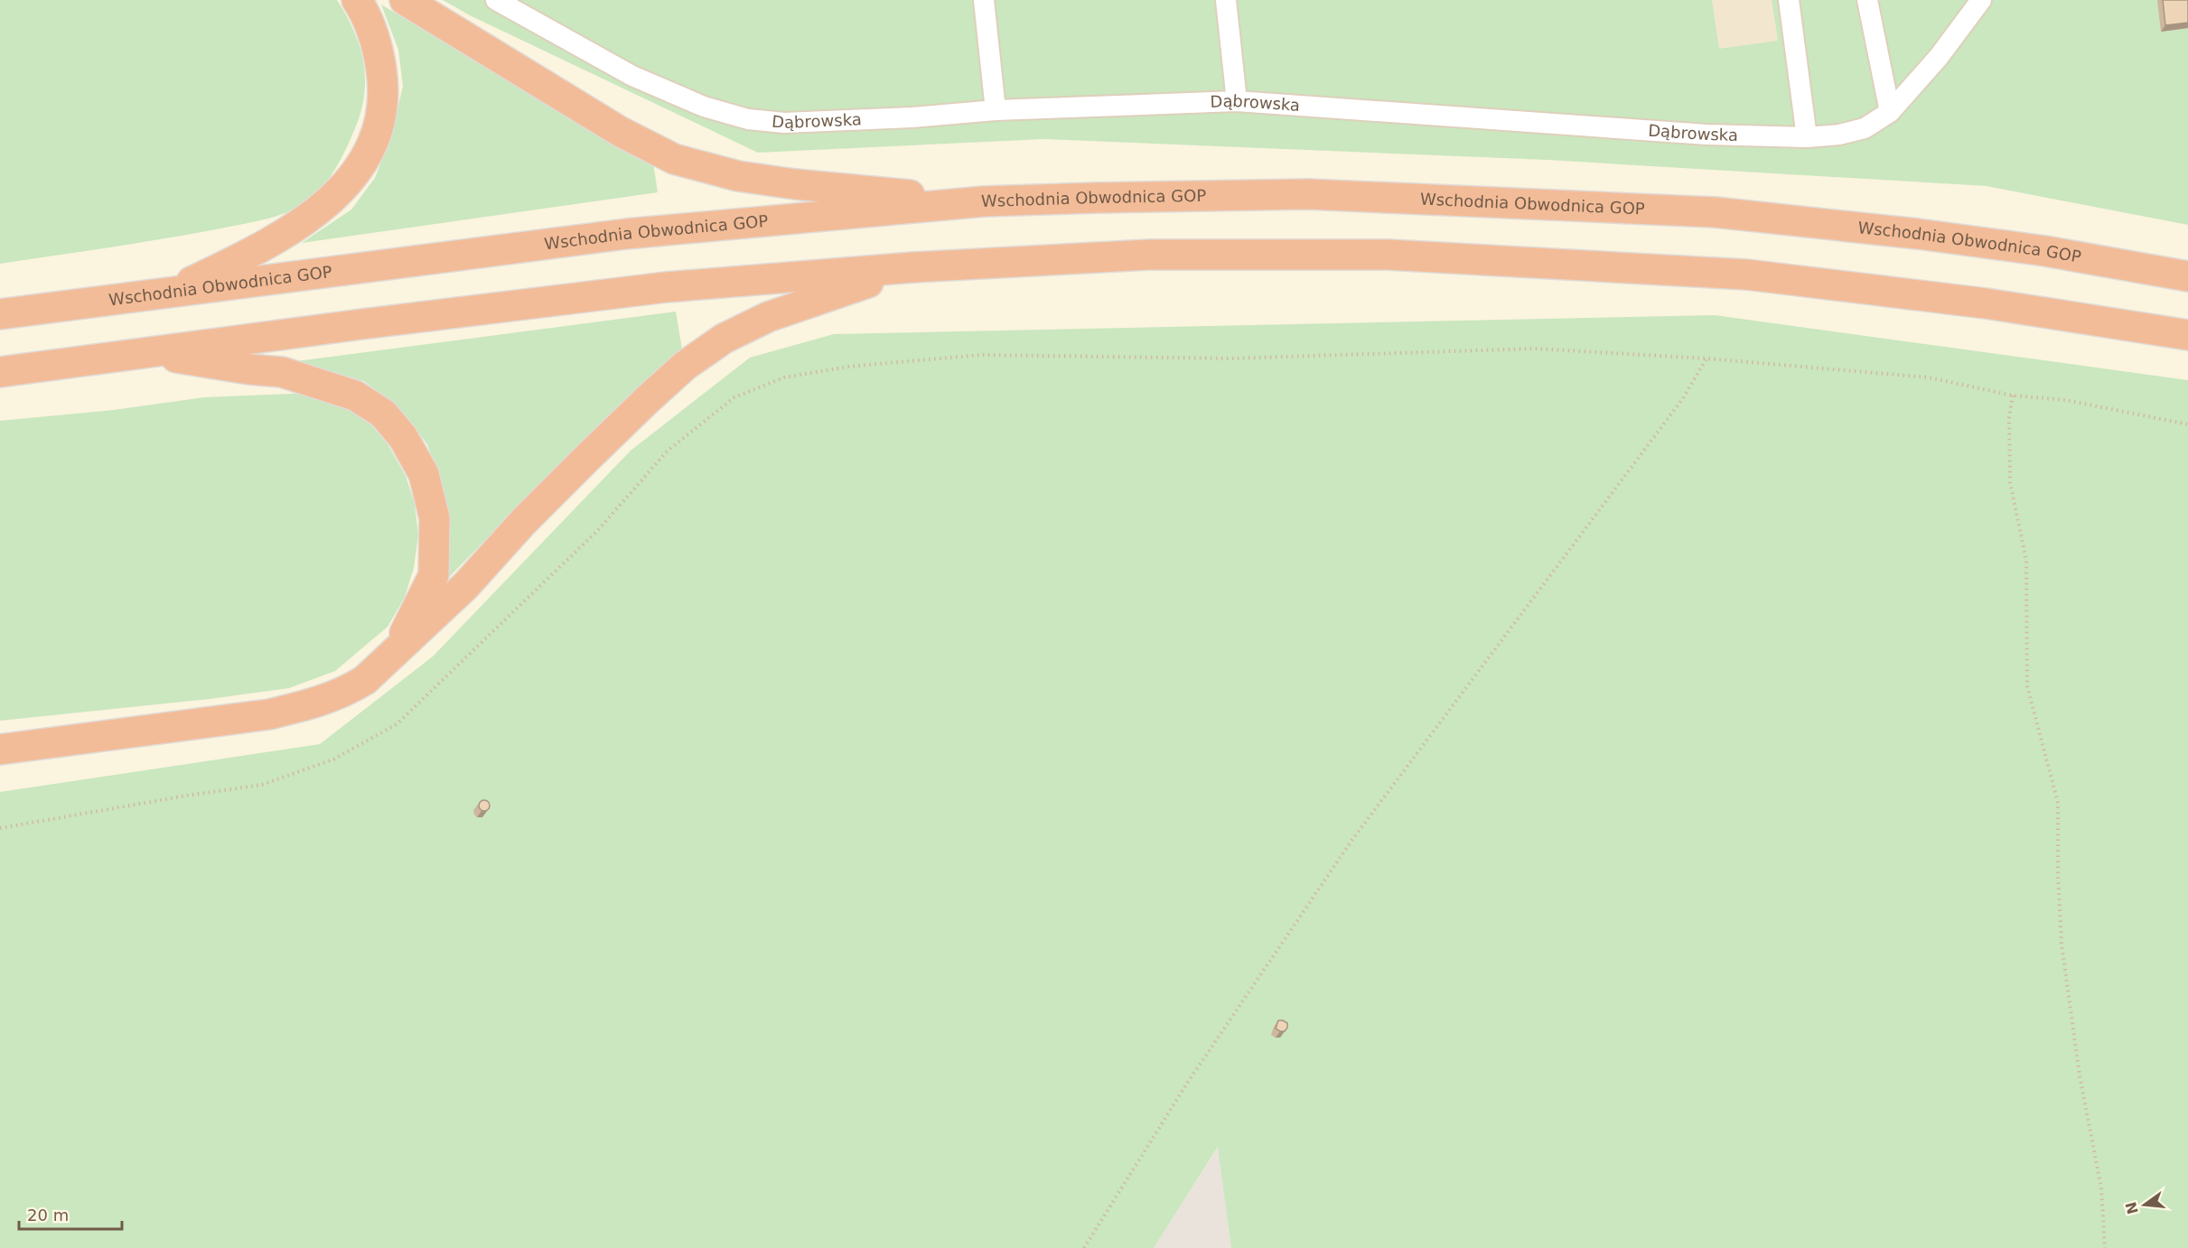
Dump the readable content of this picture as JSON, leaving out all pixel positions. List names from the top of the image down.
{
  "streets": {
    "highway": ["Wschodnia Obwodnica GOP"],
    "lane": ["Dąbrowska"]
  },
  "scale_bar": "20 m",
  "north": "left"
}
